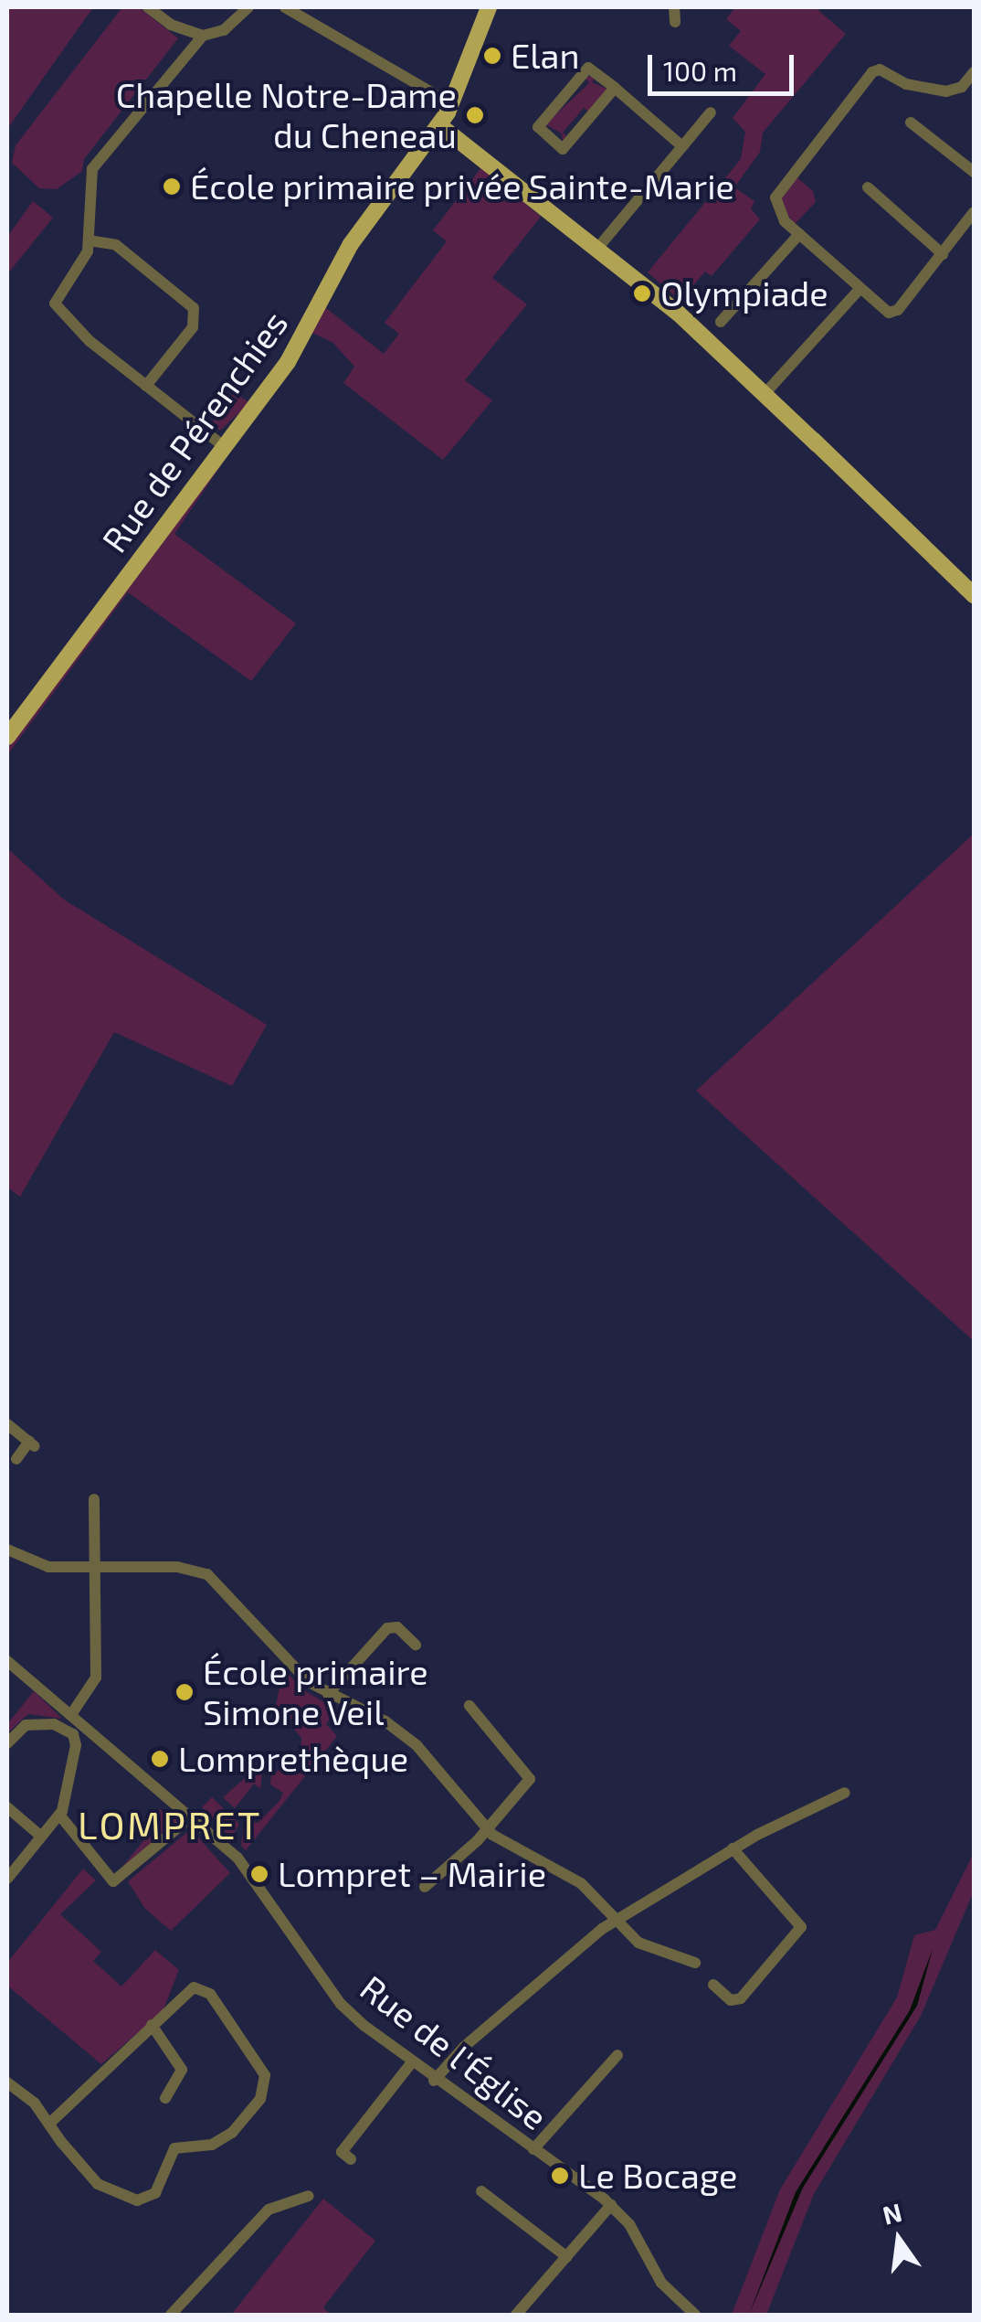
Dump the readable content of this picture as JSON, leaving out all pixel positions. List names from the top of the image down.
{
  "streets": {
    "main road": ["Rue de Pérenchies"],
    "street": ["Rue de l'Église"]
  },
  "districts": ["LOMPRET"],
  "places": [
    "Elan",
    "Chapelle Notre-Dame du Cheneau",
    "École primaire privée Sainte-Marie",
    "Olympiade",
    "École primaire Simone Veil",
    "Lomprethèque",
    "Lompret – Mairie",
    "Le Bocage"
  ],
  "scale_bar": "100 m",
  "north": "top"
}
